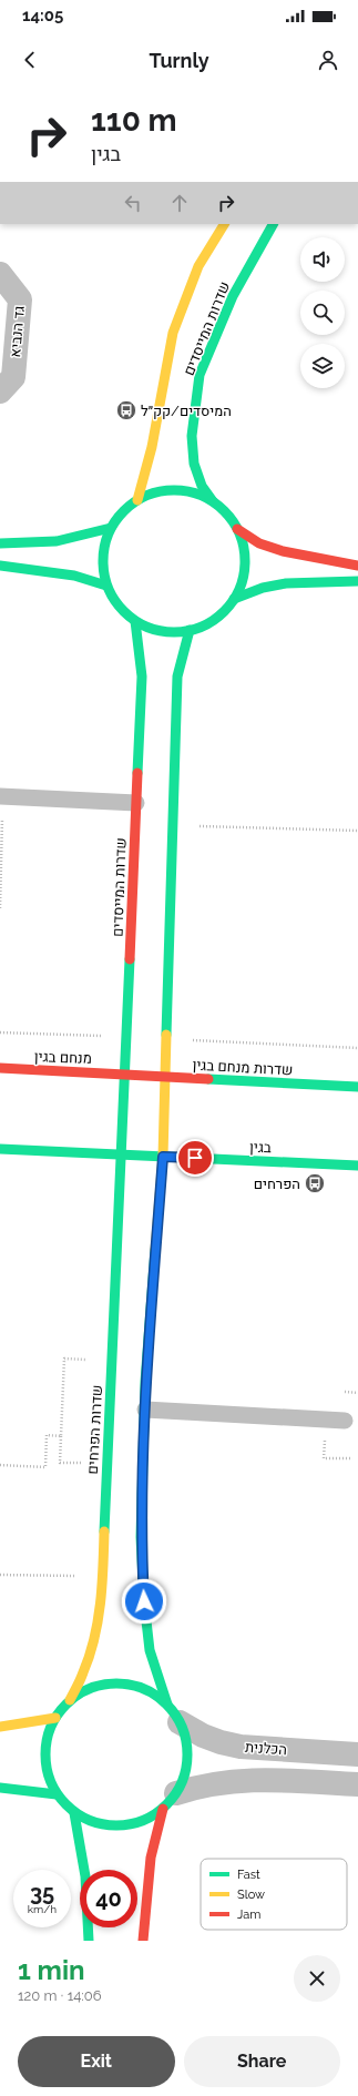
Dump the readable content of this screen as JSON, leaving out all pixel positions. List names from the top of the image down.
{
  "streets": {
    "street": [
      "שדרות המייסדים",
      "גד הנביא",
      "מנחם בגין",
      "שדרות מנחם בגין",
      "בגין",
      "שדרות הפרחים",
      "הכלנית"
    ]
  },
  "crossings": [
    ["שדרות המייסדים", "מנחם בגין"],
    ["שדרות המייסדים", "שדרות מנחם בגין"],
    ["שדרות המייסדים", "שדרות הפרחים"],
    ["מנחם בגין", "שדרות מנחם בגין"],
    ["שדרות הפרחים", "הכלנית"]
  ],
  "places": {
    "bus stop": ["המיסדים/קק״ל", "הפרחים"]
  },
  "legend": ["Fast", "Slow", "Jam"],
  "page": {
    "status": "14:05",
    "header": "Turnly",
    "turn": ["110 m", "בגין"],
    "speed": "35 km/h",
    "limit": "40",
    "heading": ["1 min", "120 m · 14:06"],
    "buttons": ["Exit", "Share"]
  }
}
